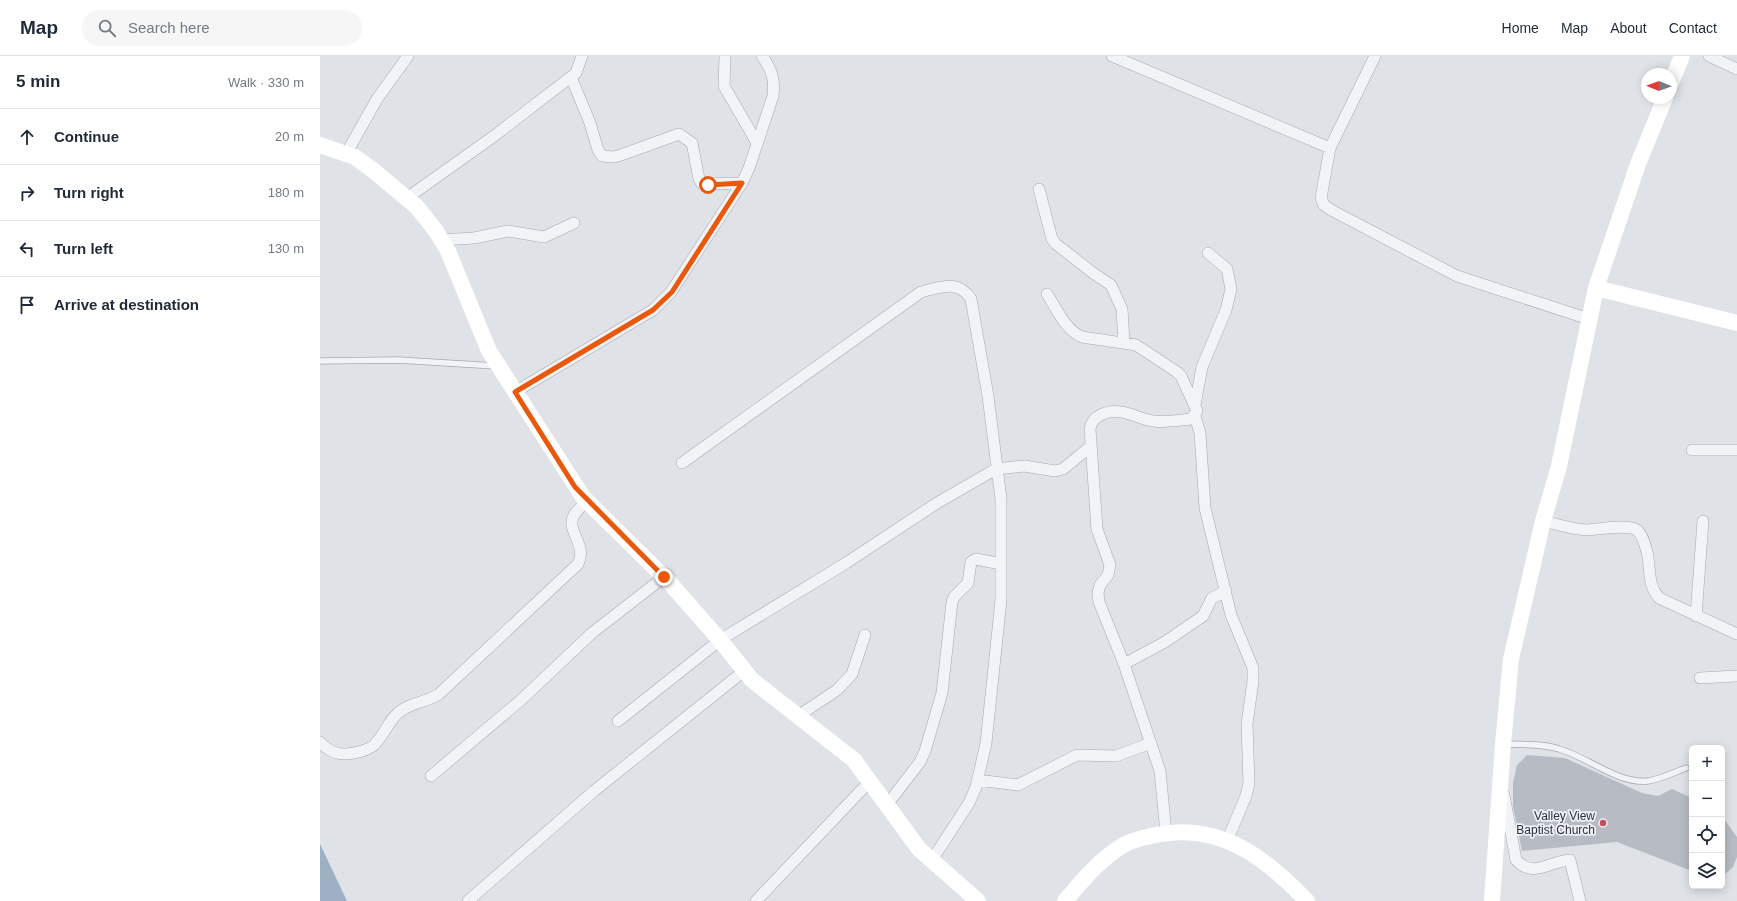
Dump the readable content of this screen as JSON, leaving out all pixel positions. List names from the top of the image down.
{
  "places": ["Valley View Baptist Church"],
  "north": "left",
  "page": {
    "header": "Map",
    "search": "Search here",
    "nav": [
      "Home",
      "Map",
      "About",
      "Contact"
    ],
    "heading": ["5 min", "Walk · 330 m"],
    "list": [
      ["Continue", "20 m"],
      ["Turn right", "180 m"],
      ["Turn left", "130 m"],
      "Arrive at destination"
    ],
    "map_buttons": ["+", "−"]
  }
}
